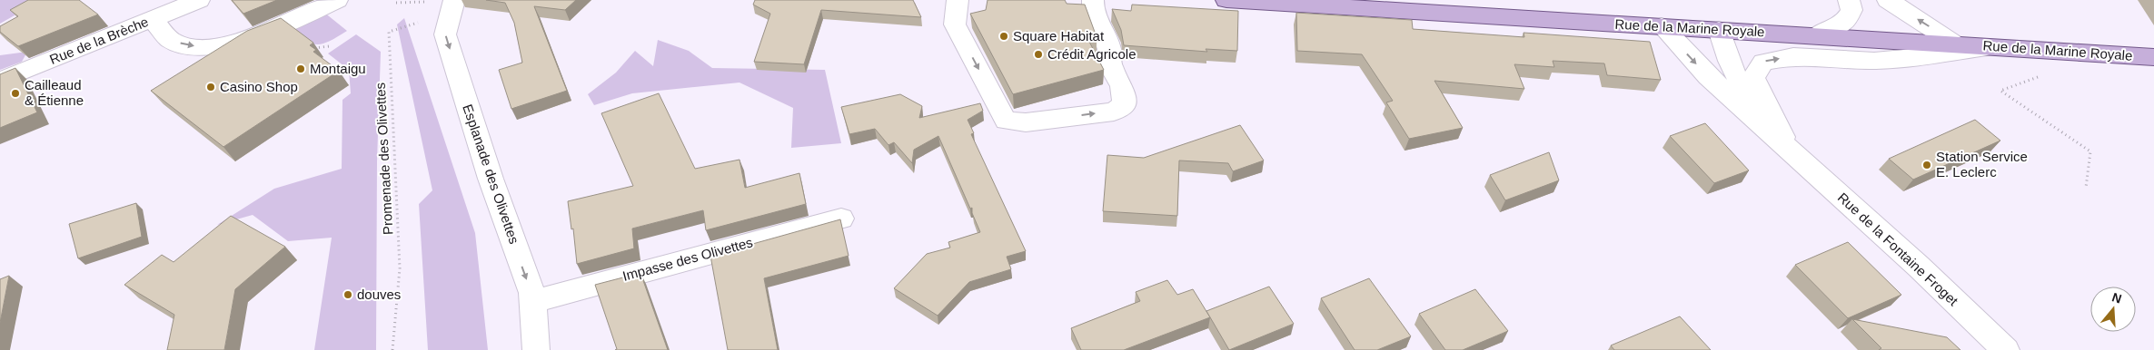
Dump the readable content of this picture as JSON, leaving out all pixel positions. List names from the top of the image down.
{
  "streets": {
    "main road": ["Rue de la Marine Royale"],
    "street": [
      "Rue de la Brèche",
      "Esplanade des Olivettes",
      "Rue de la Fontaine Froget",
      "Impasse des Olivettes"
    ],
    "path": ["Promenade des Olivettes"]
  },
  "crossings": [
    ["Rue de la Marine Royale", "Rue de la Fontaine Froget"],
    ["Esplanade des Olivettes", "Impasse des Olivettes"]
  ],
  "one_way": ["Esplanade des Olivettes"],
  "places": [
    "Square Habitat",
    "Crédit Agricole",
    "Montaigu",
    "Casino Shop",
    "Cailleaud & Étienne",
    "Station Service E. Leclerc",
    "douves"
  ],
  "north": "top"
}
